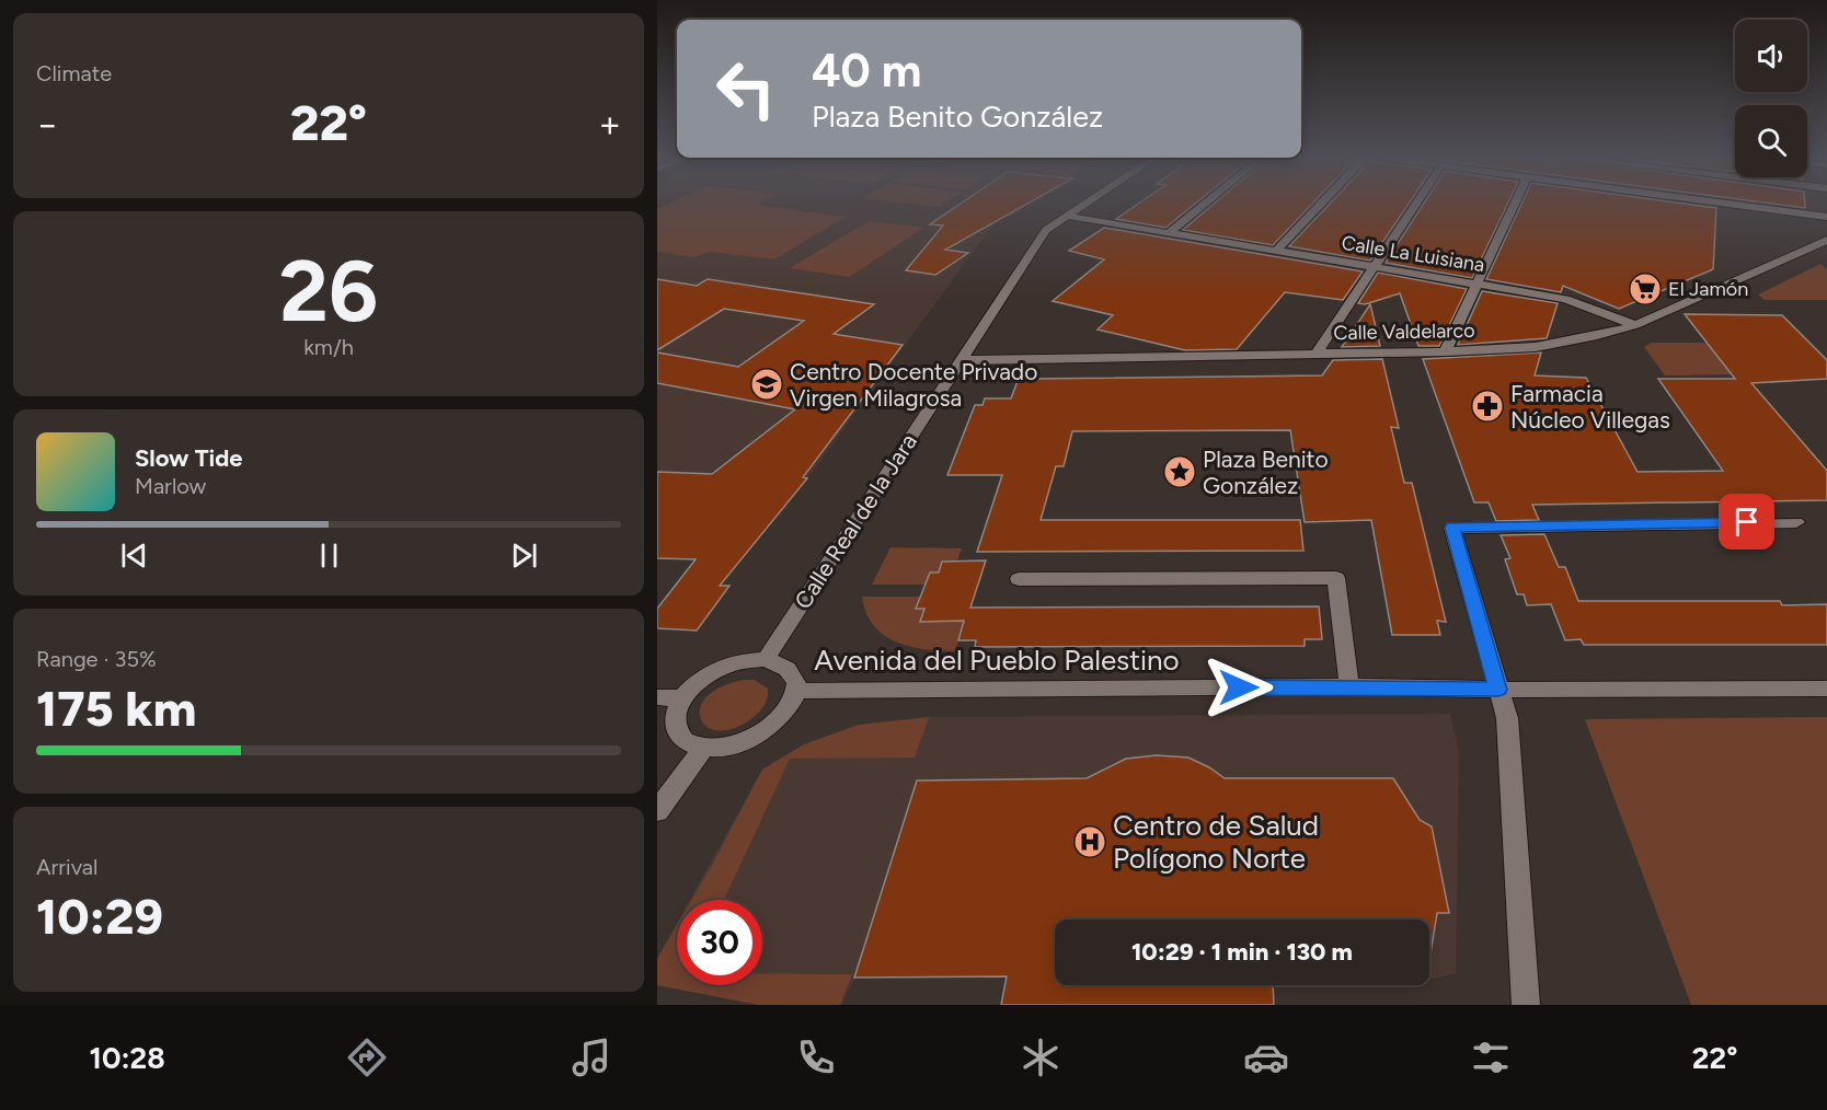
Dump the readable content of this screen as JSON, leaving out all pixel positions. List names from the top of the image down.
{
  "streets": {
    "street": [
      "Calle La Luisiana",
      "Calle Valdelarco",
      "Calle Real de la Jara",
      "Avenida del Pueblo Palestino"
    ]
  },
  "crossings": [
    ["Calle La Luisiana", "Calle Valdelarco"],
    ["Calle La Luisiana", "Calle Real de la Jara"],
    ["Calle Valdelarco", "Calle Real de la Jara"],
    ["Calle Real de la Jara", "Avenida del Pueblo Palestino"]
  ],
  "places": {
    "supermarket": ["El Jamón"],
    "school or university": ["Centro Docente Privado Virgen Milagrosa"],
    "pharmacy": ["Farmacia Núcleo Villegas"],
    "place": ["Plaza Benito González"],
    "hospital": ["Centro de Salud Polígono Norte"]
  },
  "page": {
    "tile": [
      "Climate",
      ["26", "km/h"],
      ["Range · 35%", "175 km"],
      ["Arrival", "10:29"]
    ],
    "turn": ["40 m", "Plaza Benito González"],
    "heat": ["−", "22°", "+"],
    "song": ["Slow Tide", "Marlow"],
    "limit": "30",
    "trip": "10:29 · 1 min · 130 m",
    "tabs": ["10:28", "22°"]
  }
}
